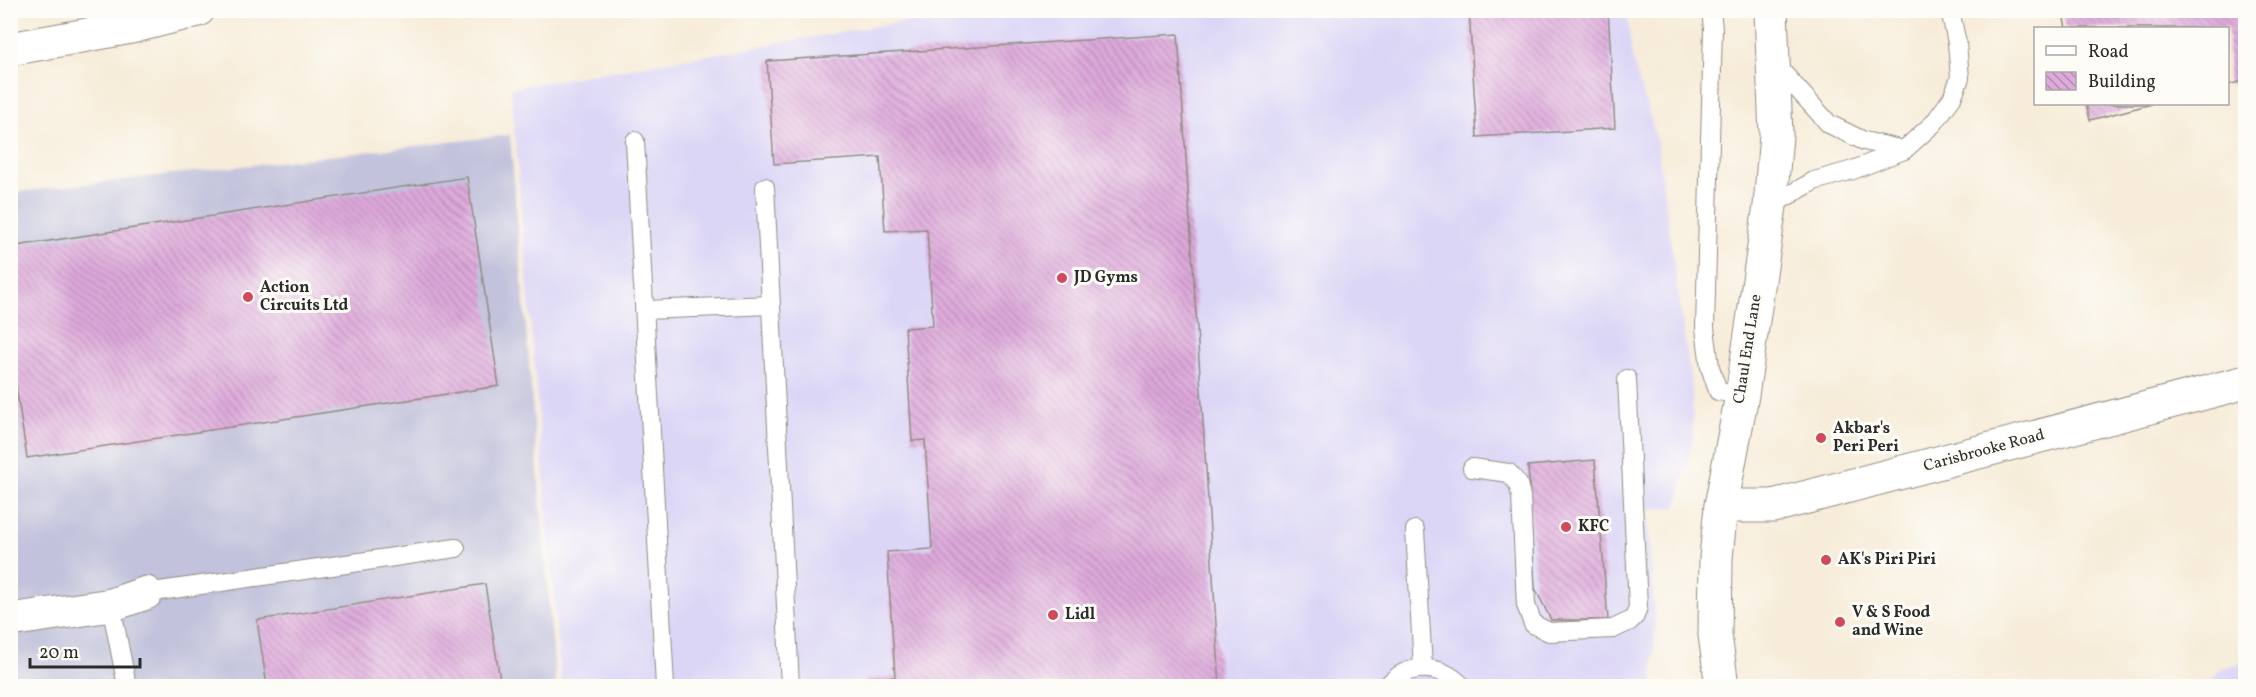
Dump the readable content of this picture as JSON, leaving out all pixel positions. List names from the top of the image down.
{
  "streets": {
    "street": ["Chaul End Lane", "Carisbrooke Road"]
  },
  "crossings": [
    ["Chaul End Lane", "Carisbrooke Road"]
  ],
  "places": [
    "JD Gyms",
    "Action Circuits Ltd",
    "Akbar's Peri Peri",
    "KFC",
    "AK's Piri Piri",
    "Lidl",
    "V & S Food and Wine"
  ],
  "legend": ["Road", "Building"],
  "scale_bar": "20 m"
}
